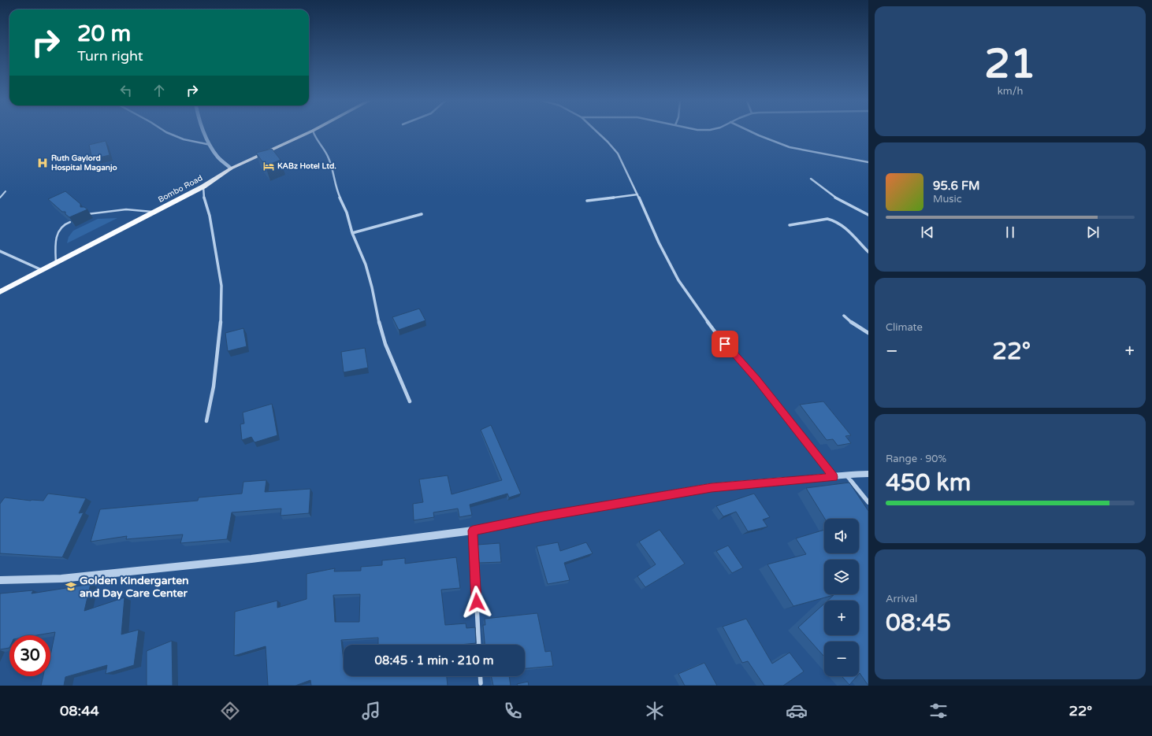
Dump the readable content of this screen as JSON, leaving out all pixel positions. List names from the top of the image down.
{
  "streets": {
    "main road": ["Bombo Road"]
  },
  "places": {
    "hospital": ["Ruth Gaylord Hospital Maganjo"],
    "hotel": ["KABz Hotel Ltd."],
    "school or university": ["Golden Kindergarten and Day Care Center"]
  },
  "page": {
    "tile": [
      ["21", "km/h"],
      "Climate",
      ["Range · 90%", "450 km"],
      ["Arrival", "08:45"]
    ],
    "turn": ["20 m", "Turn right"],
    "song": ["95.6 FM", "Music"],
    "heat": ["−", "22°", "+"],
    "map_buttons": ["+", "−"],
    "limit": "30",
    "trip": "08:45 · 1 min · 210 m",
    "tabs": ["08:44", "22°"]
  }
}
